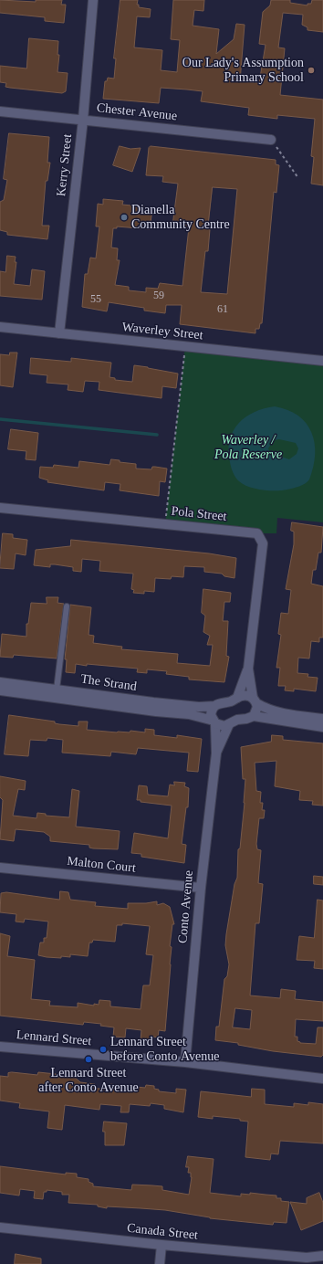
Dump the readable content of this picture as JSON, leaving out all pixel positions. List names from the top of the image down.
{
  "streets": {
    "street": [
      "Chester Avenue",
      "Kerry Street",
      "Waverley Street",
      "Pola Street",
      "The Strand",
      "Malton Court",
      "Conto Avenue",
      "Lennard Street",
      "Canada Street"
    ]
  },
  "crossings": [
    ["Chester Avenue", "Kerry Street"],
    ["Kerry Street", "Waverley Street"],
    ["Pola Street", "The Strand"],
    ["The Strand", "Conto Avenue"],
    ["Malton Court", "Conto Avenue"],
    ["Conto Avenue", "Lennard Street"]
  ],
  "parks": ["Waverley / Pola Reserve"],
  "places": [
    "Our Lady's Assumption Primary School",
    "Dianella Community Centre",
    "Lennard Street before Conto Avenue",
    "Lennard Street after Conto Avenue"
  ],
  "house_numbers": ["59", "55", "61"]
}
